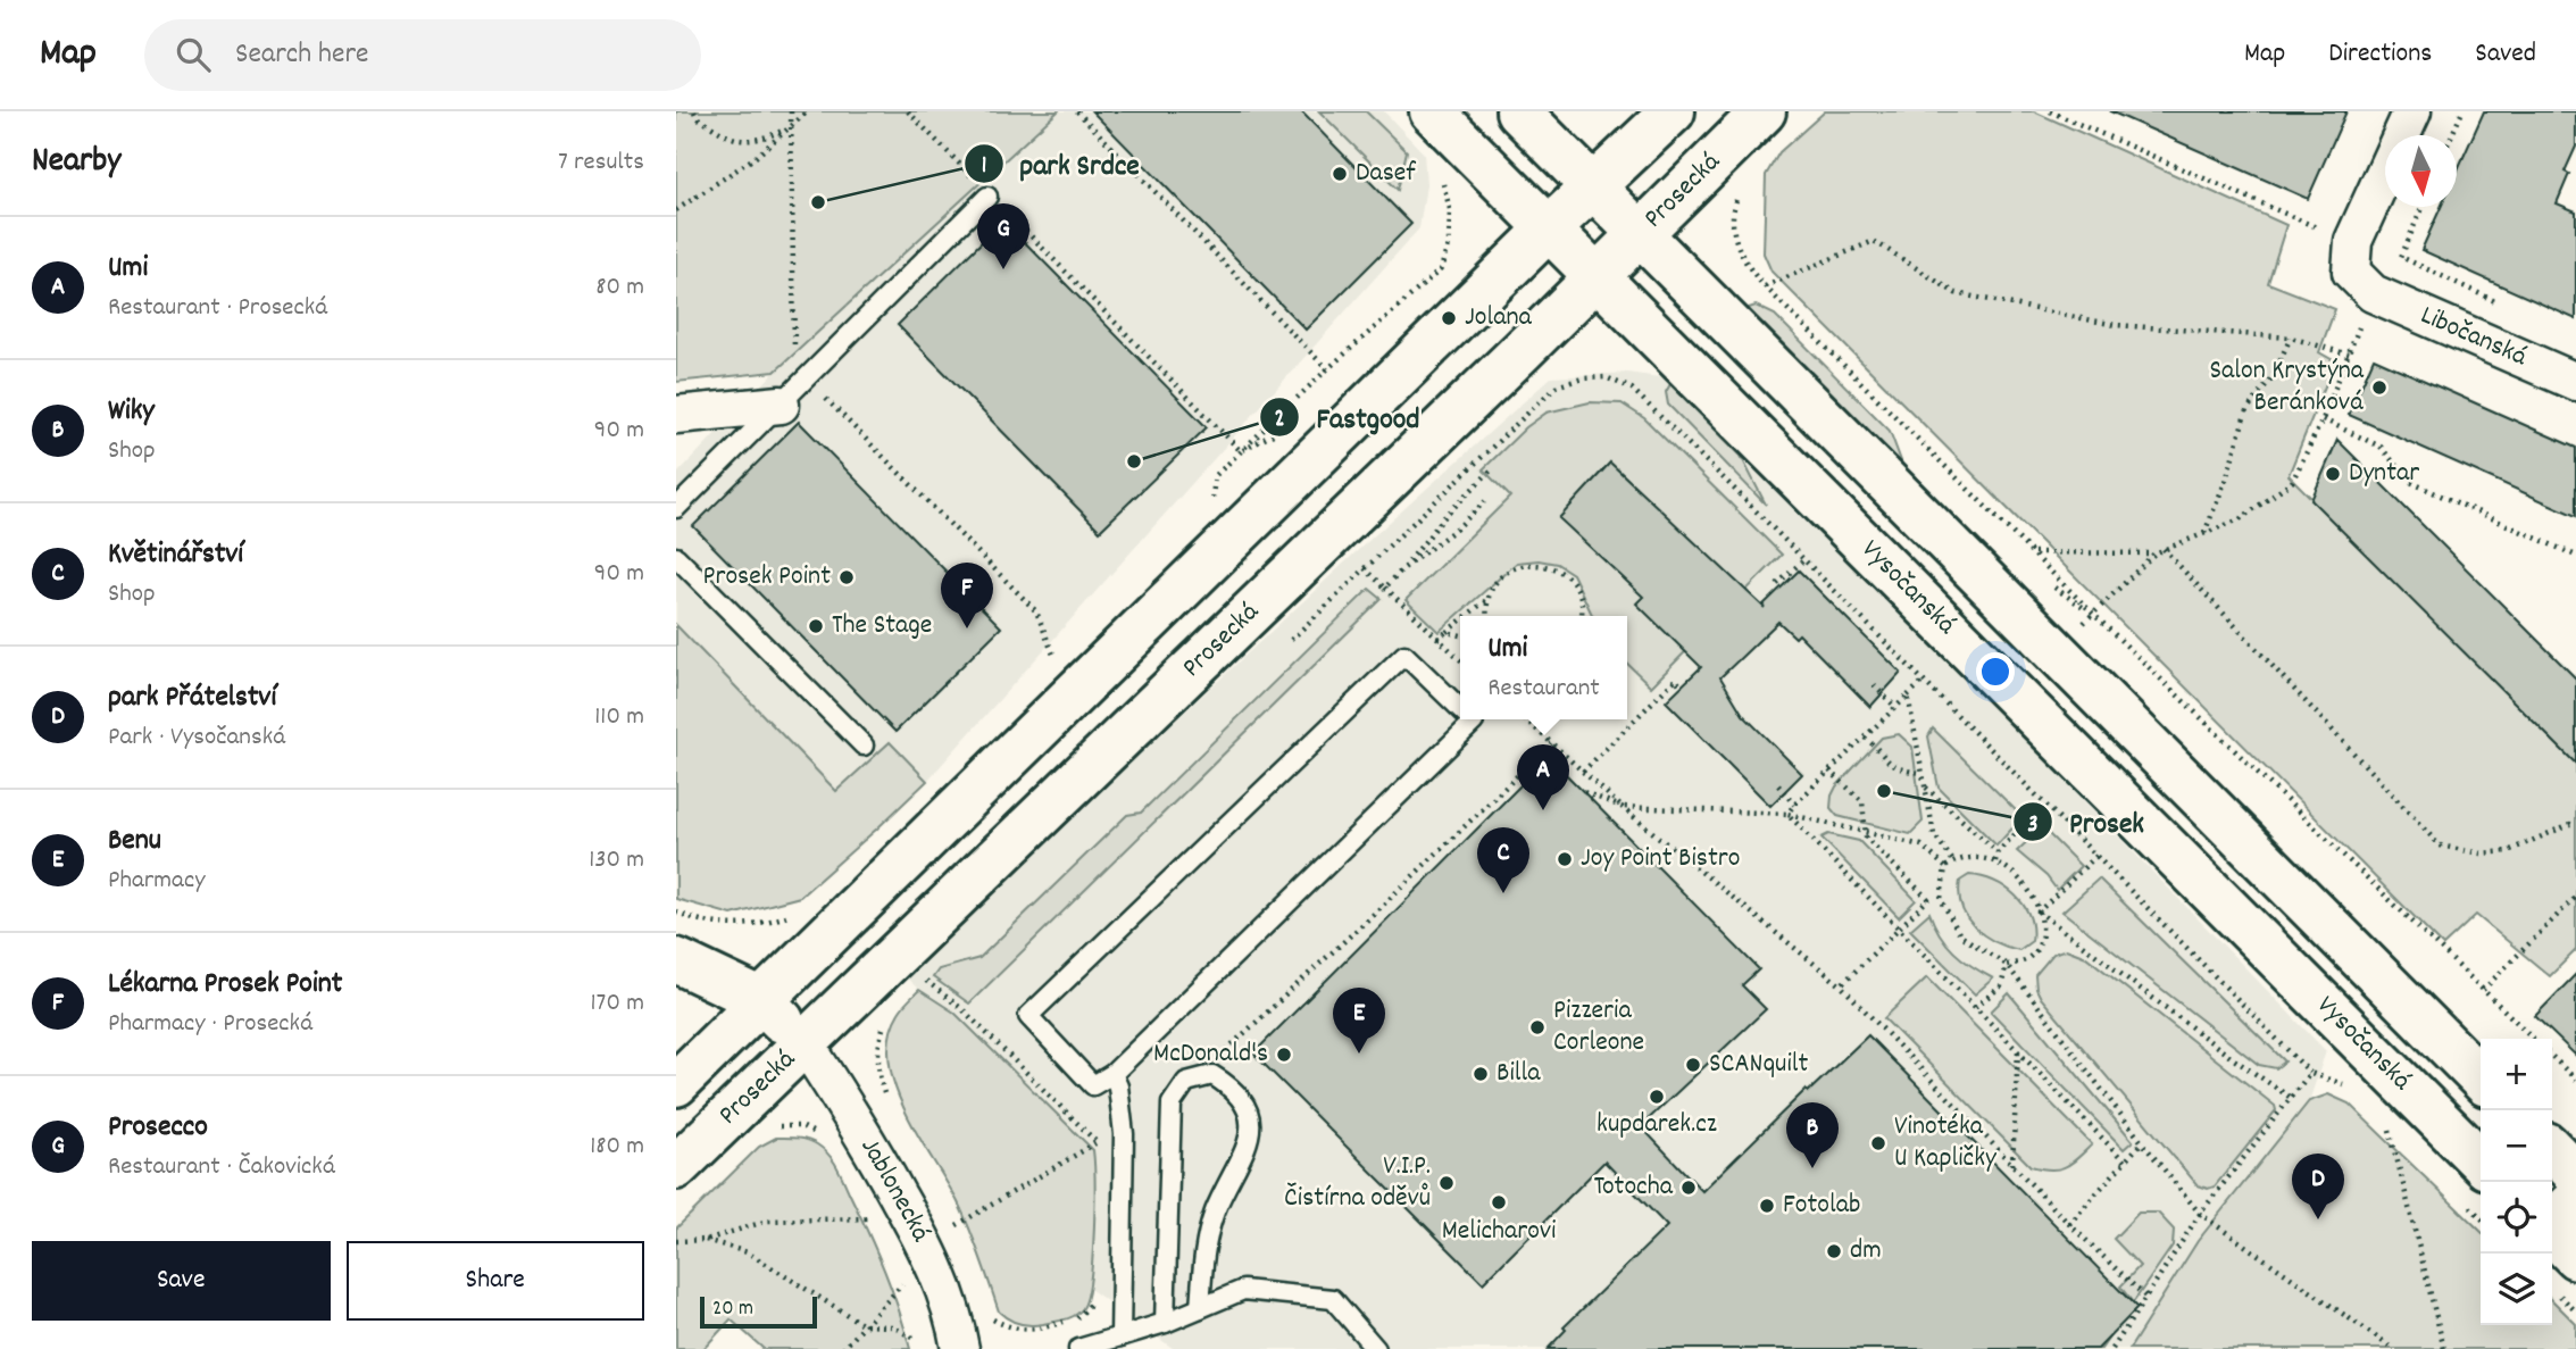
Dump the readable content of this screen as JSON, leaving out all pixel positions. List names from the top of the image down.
{
  "streets": {
    "main road": ["Prosecká", "Vysočanská"],
    "street": ["Libočanská", "Jablonecká"]
  },
  "crossings": [
    ["Prosecká", "Vysočanská"],
    ["Prosecká", "Jablonecká"]
  ],
  "places": [
    "Dasef",
    "park Srdce",
    "Jolana",
    "Salon Krystýna Beránková",
    "Fastgood",
    "Dyntar",
    "Prosek Point",
    "The Stage",
    "Prosek",
    "Joy Point Bistro",
    "Pizzeria Corleone",
    "McDonald's",
    "SCANquilt",
    "Billa",
    "kupdarek.cz",
    "Vinotéka U Kapličky",
    "V.I.P. Čistírna oděvů",
    "Totocha",
    "Melicharovi",
    "Fotolab",
    "dm"
  ],
  "scale_bar": "20 m",
  "north": "bottom",
  "page": {
    "header": "Map",
    "search": "Search here",
    "nav": ["Map", "Directions", "Saved"],
    "heading": ["Nearby", "7 results"],
    "pins": [
      "G",
      "F",
      "A",
      "C",
      "E",
      "B",
      "D"
    ],
    "list": [
      {
        "mark": "A",
        "name": "Umi",
        "note": "Restaurant · Prosecká",
        "value": "80 m"
      },
      {
        "mark": "B",
        "name": "Wiky",
        "note": "Shop",
        "value": "90 m"
      },
      {
        "mark": "C",
        "name": "Květinářství",
        "note": "Shop",
        "value": "90 m"
      },
      {
        "mark": "D",
        "name": "park Přátelství",
        "note": "Park · Vysočanská",
        "value": "110 m"
      },
      {
        "mark": "E",
        "name": "Benu",
        "note": "Pharmacy",
        "value": "130 m"
      },
      {
        "mark": "F",
        "name": "Lékarna Prosek Point",
        "note": "Pharmacy · Prosecká",
        "value": "170 m"
      },
      {
        "mark": "G",
        "name": "Prosecco",
        "note": "Restaurant · Čakovická",
        "value": "180 m"
      }
    ],
    "popup": ["Umi", "Restaurant"],
    "map_buttons": ["+", "−"],
    "buttons": ["Save", "Share"],
    "scale": "20 m"
  }
}
